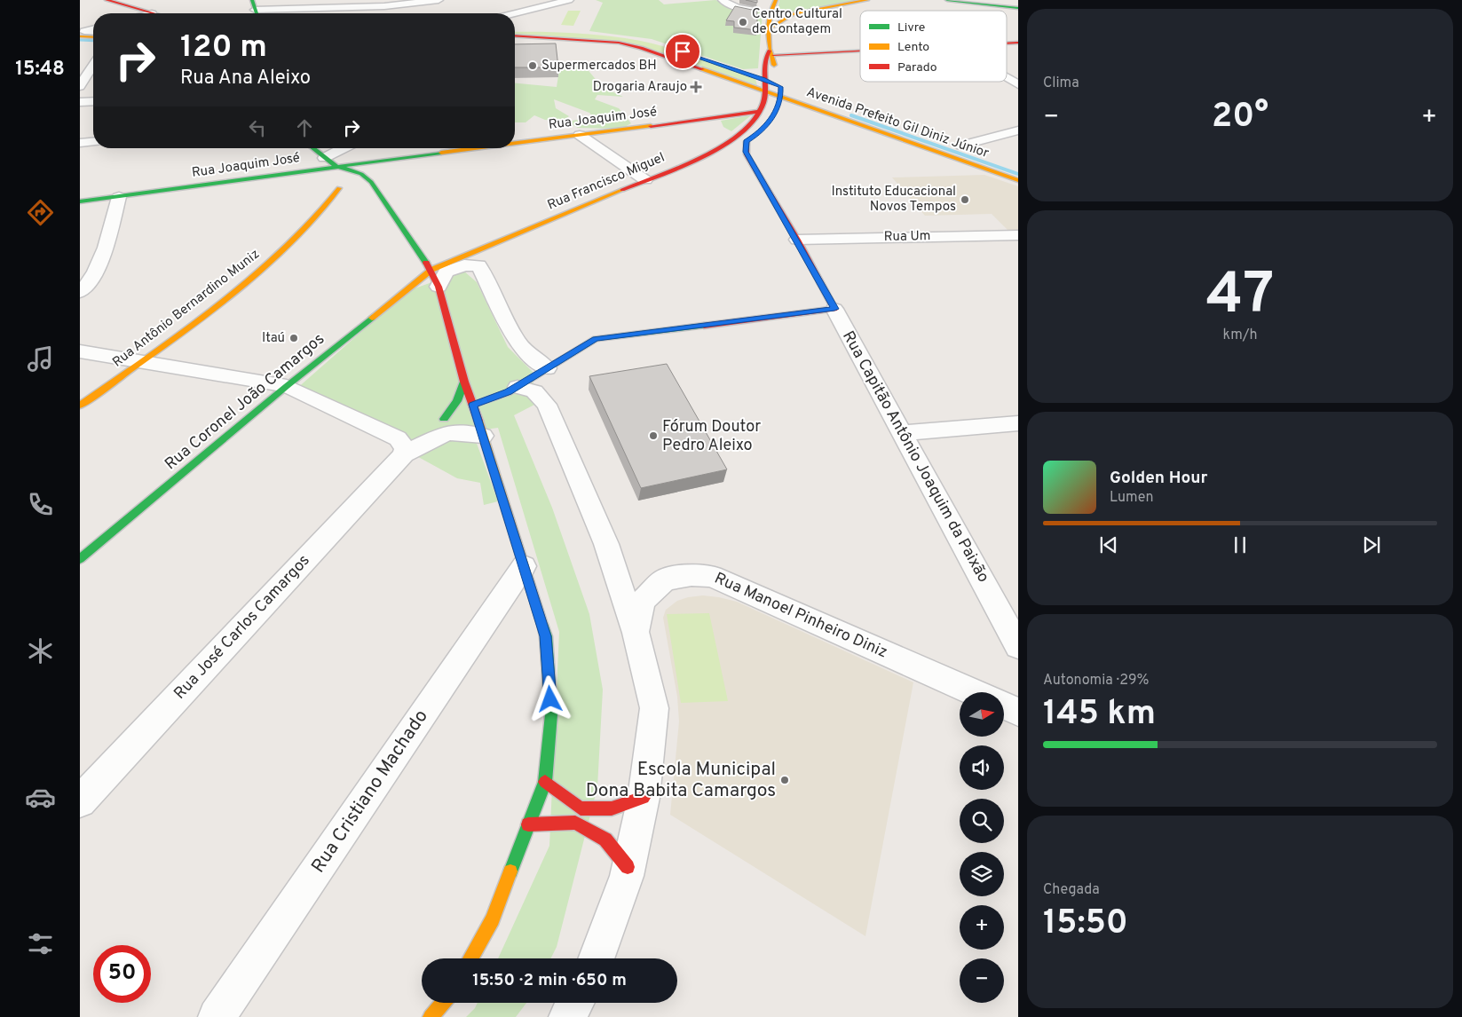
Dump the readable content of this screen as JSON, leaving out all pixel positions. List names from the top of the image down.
{
  "streets": {
    "main road": [
      "Rua Joaquim José",
      "Avenida Prefeito Gil Diniz Júnior",
      "Rua Francisco Miguel",
      "Rua Antônio Bernardino Muniz",
      "Rua Coronel João Camargos",
      "Rua Capitão Antônio Joaquim da Paixão"
    ],
    "street": [
      "Rua Um",
      "Rua Manoel Pinheiro Diniz",
      "Rua José Carlos Camargos",
      "Rua Cristiano Machado"
    ]
  },
  "crossings": [
    ["Rua Joaquim José", "Rua Francisco Miguel"],
    ["Rua Joaquim José", "Rua Capitão Antônio Joaquim da Paixão"],
    ["Avenida Prefeito Gil Diniz Júnior", "Rua Francisco Miguel"],
    ["Rua Francisco Miguel", "Rua Coronel João Camargos"],
    ["Rua Francisco Miguel", "Rua Capitão Antônio Joaquim da Paixão"],
    ["Rua Um", "Rua Capitão Antônio Joaquim da Paixão"]
  ],
  "places": {
    "other": [
      "Centro Cultural de Contagem",
      "Supermercados BH",
      "Instituto Educacional Novos Tempos",
      "Itaú",
      "Fórum Doutor Pedro Aleixo",
      "Escola Municipal Dona Babita Camargos"
    ],
    "health": ["Drogaria Araujo"]
  },
  "legend": ["Livre", "Lento", "Parado"],
  "north": "right",
  "page": {
    "tabs": "15:48",
    "tile": [
      "Clima",
      ["47", "km/h"],
      ["Autonomia · 29%", "145 km"],
      ["Chegada", "15:50"]
    ],
    "turn": ["120 m", "Rua Ana Aleixo"],
    "heat": ["−", "20°", "+"],
    "song": ["Golden Hour", "Lumen"],
    "map_buttons": ["+", "−"],
    "limit": "50",
    "trip": "15:50 · 2 min · 650 m"
  }
}
